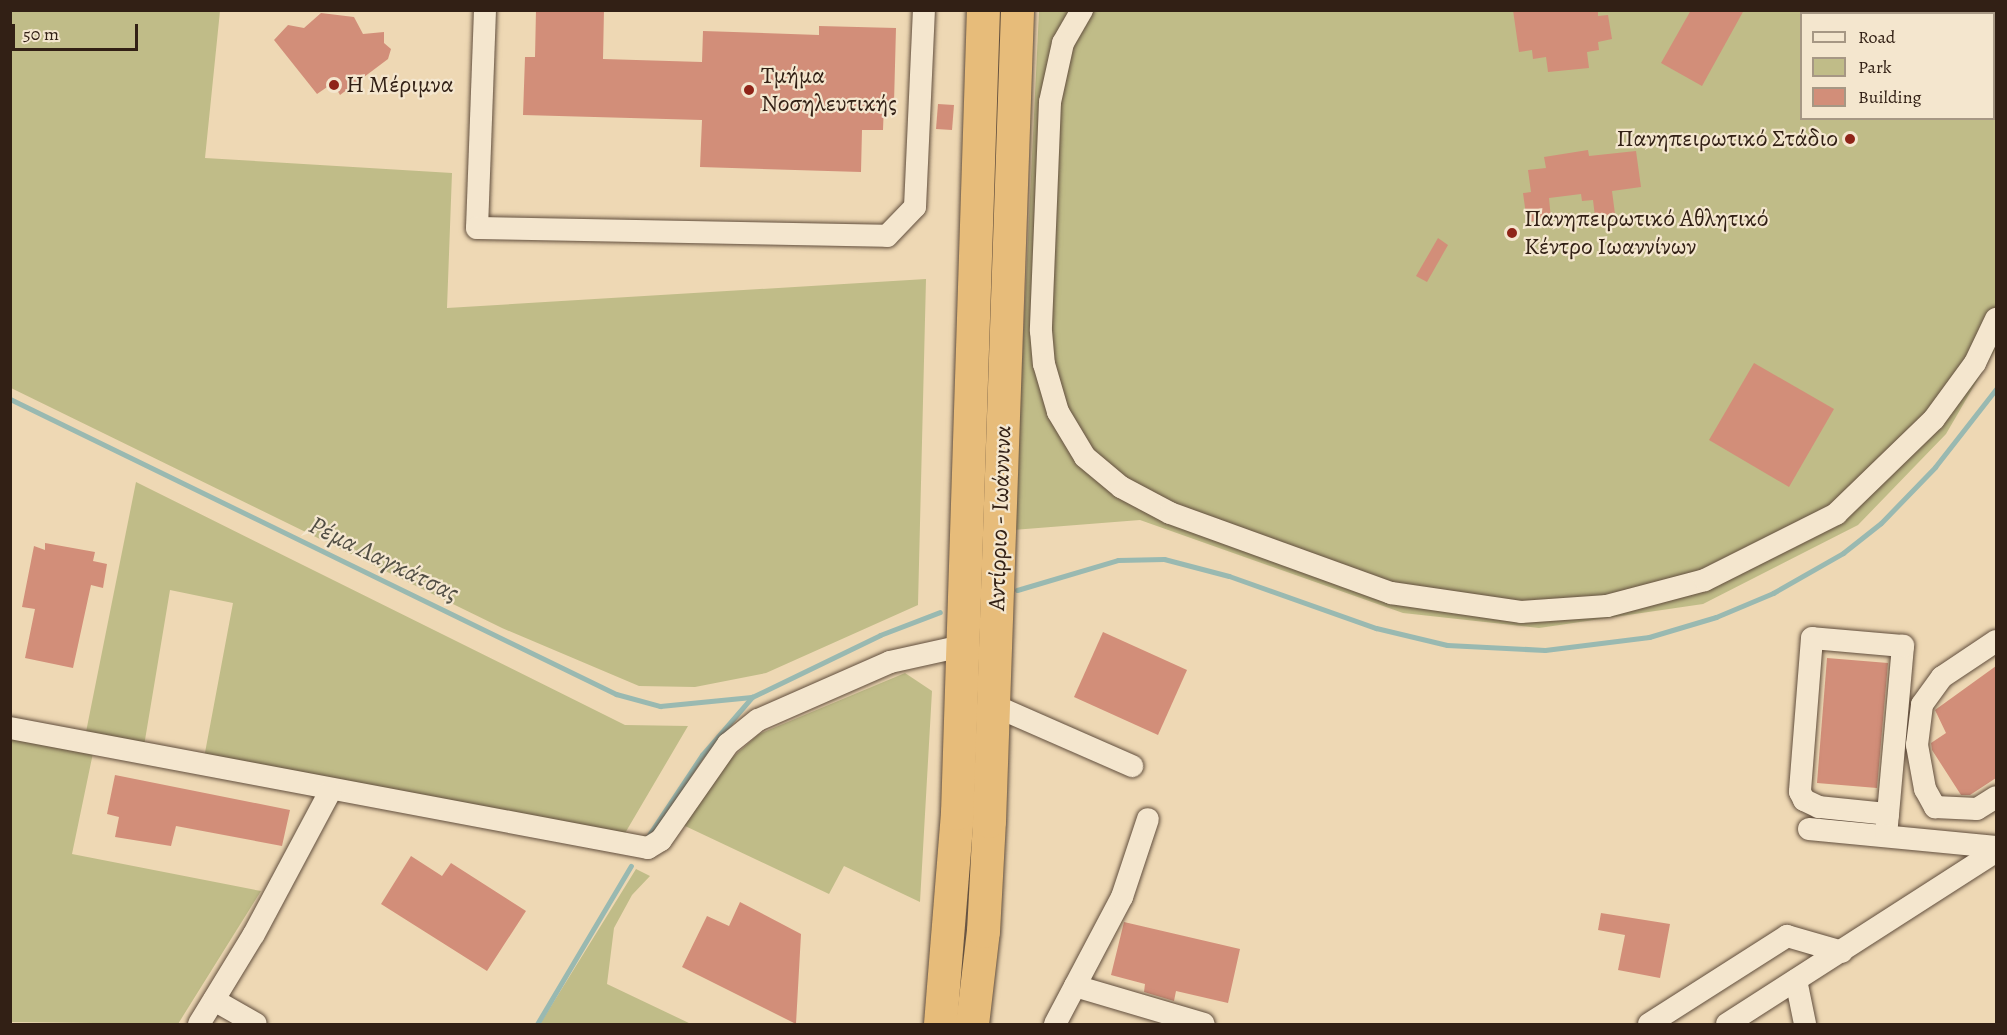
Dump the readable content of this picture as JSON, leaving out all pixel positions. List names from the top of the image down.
{
  "streets": {
    "highway": ["Αντίρριο - Ιωάννινα"]
  },
  "water": ["Ρέμα Λαγκάτσας"],
  "places": [
    "Η Μέριμνα",
    "Τμήμα Νοσηλευτικής",
    "Πανηπειρωτικό Στάδιο",
    "Πανηπειρωτικό Αθλητικό Κέντρο Ιωαννίνων"
  ],
  "legend": ["Road", "Park", "Building"],
  "scale_bar": "50 m"
}
